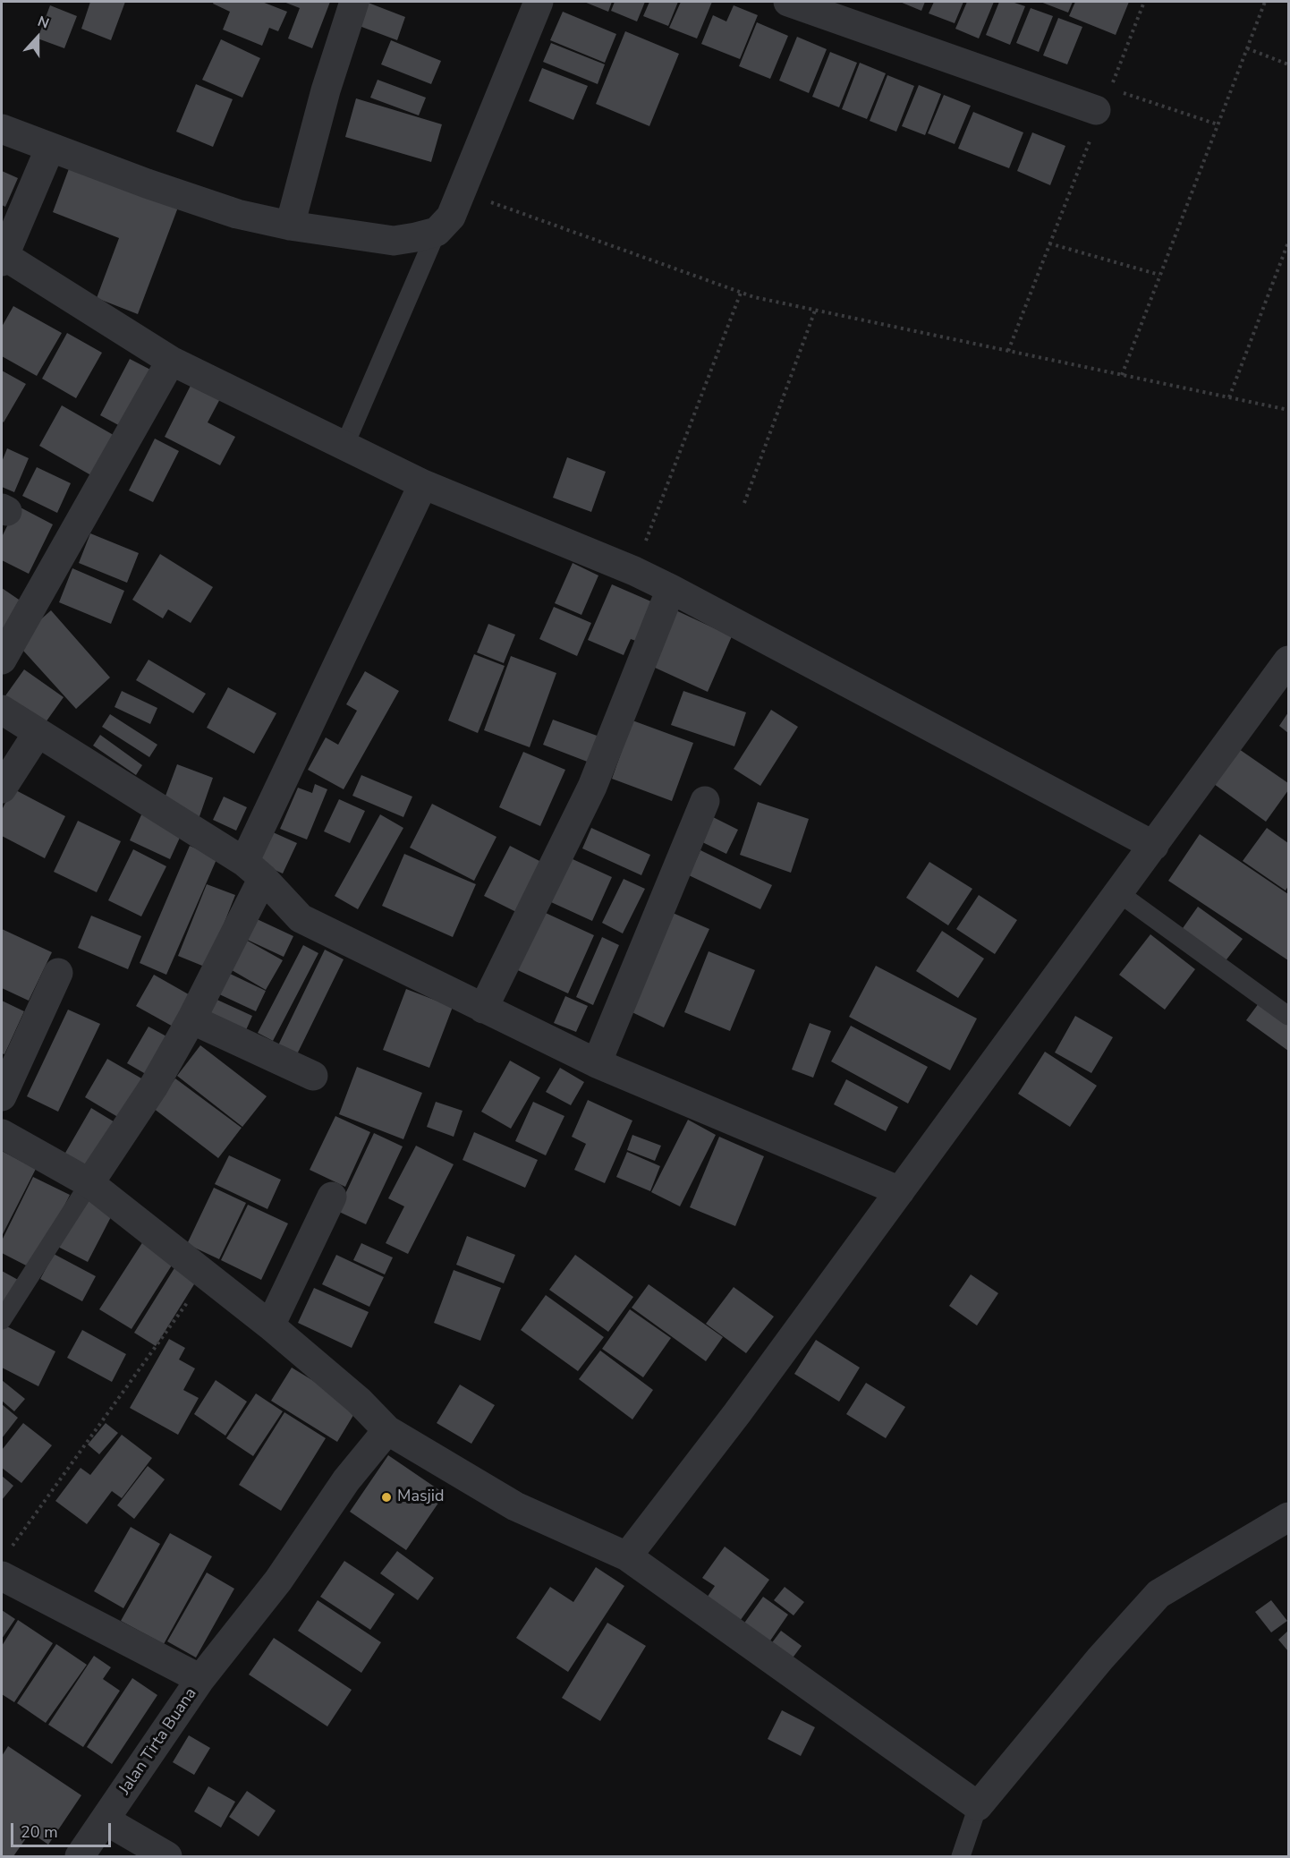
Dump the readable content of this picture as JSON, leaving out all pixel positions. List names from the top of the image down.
{
  "streets": {
    "street": ["Jalan Tirta Buana"]
  },
  "places": ["Masjid"],
  "scale_bar": "20 m",
  "north": "top"
}
